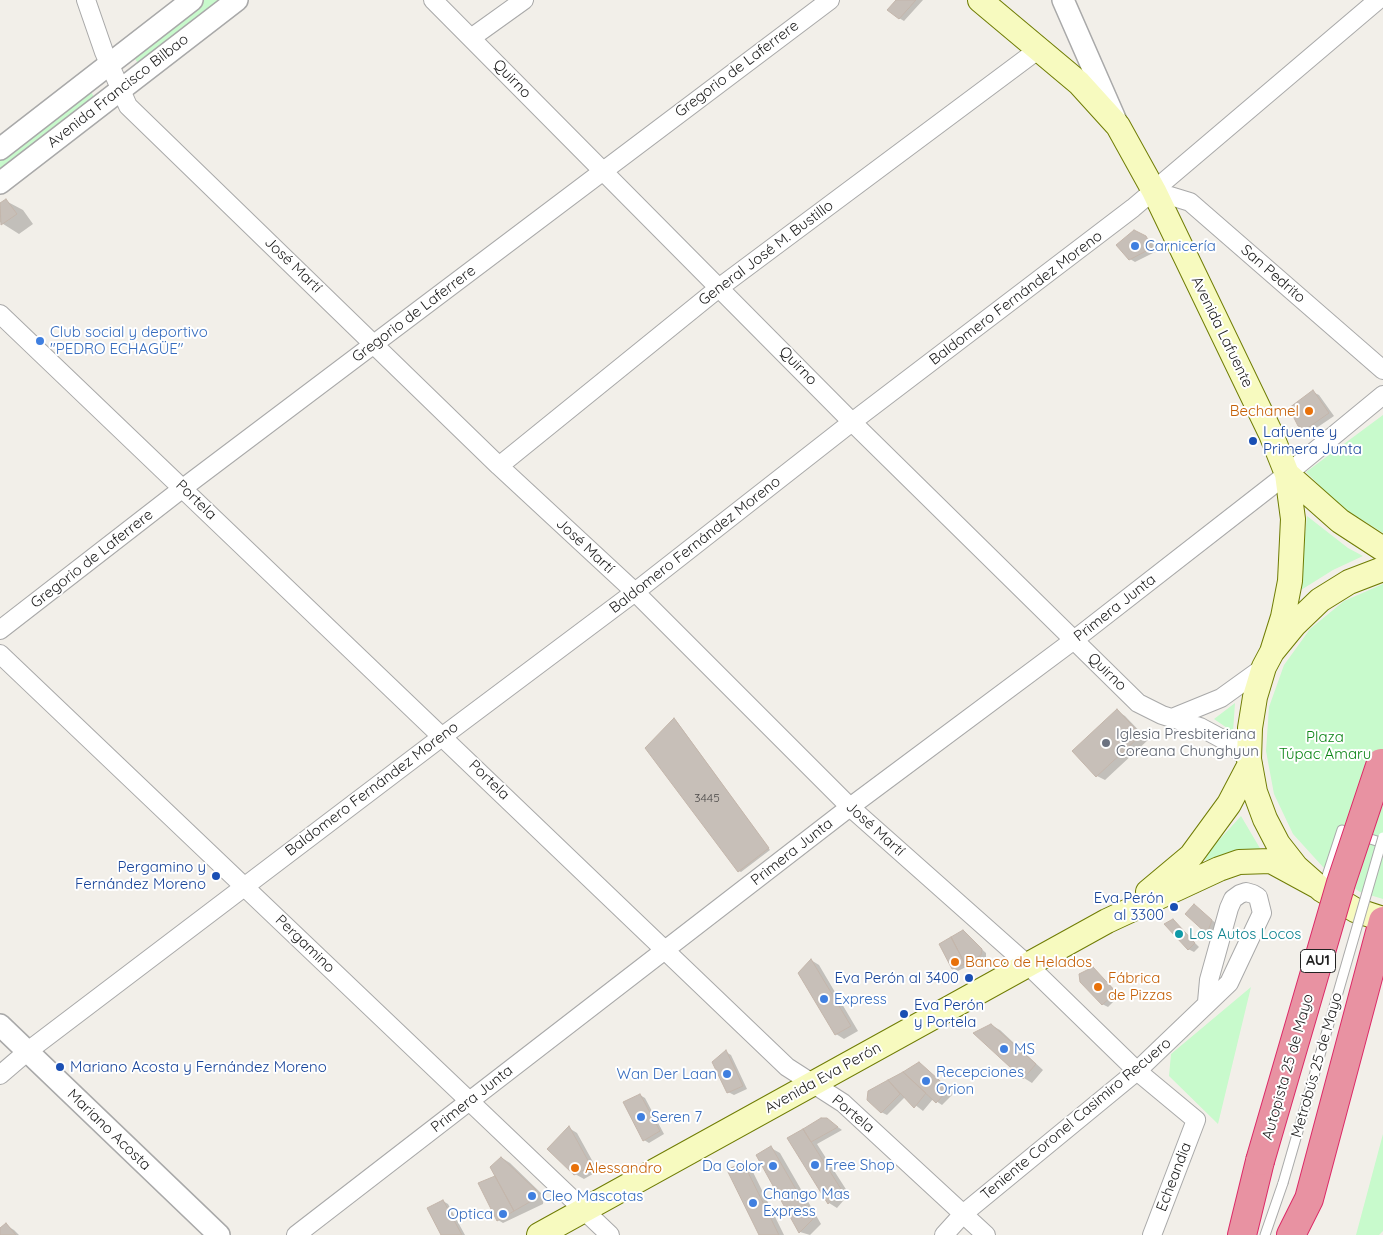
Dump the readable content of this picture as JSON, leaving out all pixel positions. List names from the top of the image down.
{
  "streets": {
    "highway": ["AU1", "Autopista 25 de Mayo"],
    "main road": ["Avenida Lafuente", "Avenida Eva Perón"],
    "street": [
      "Gregorio de Laferrere",
      "Quirno",
      "Avenida Francisco Bilbao",
      "General José M. Bustillo",
      "José Martí",
      "San Pedrito",
      "Baldomero Fernández Moreno",
      "Portela",
      "Primera Junta",
      "Pergamino",
      "Teniente Coronel Casimiro Recuero",
      "Mariano Acosta",
      "Echeandia"
    ],
    "lane": ["Metrobús 25 de Mayo"]
  },
  "crossings": [
    ["Gregorio de Laferrere", "Quirno"],
    ["Gregorio de Laferrere", "José Martí"],
    ["Gregorio de Laferrere", "Portela"],
    ["Quirno", "General José M. Bustillo"],
    ["Quirno", "Baldomero Fernández Moreno"],
    ["Quirno", "Avenida Lafuente"],
    ["Quirno", "Primera Junta"],
    ["Quirno", "Avenida Eva Perón"],
    ["Avenida Francisco Bilbao", "José Martí"],
    ["General José M. Bustillo", "José Martí"],
    ["General José M. Bustillo", "Avenida Lafuente"],
    ["José Martí", "Baldomero Fernández Moreno"],
    ["José Martí", "Primera Junta"],
    ["José Martí", "Avenida Eva Perón"],
    ["José Martí", "Teniente Coronel Casimiro Recuero"],
    ["José Martí", "Echeandia"],
    ["San Pedrito", "Baldomero Fernández Moreno"],
    ["San Pedrito", "Avenida Lafuente"],
    ["Baldomero Fernández Moreno", "Avenida Lafuente"],
    ["Baldomero Fernández Moreno", "Portela"],
    ["Baldomero Fernández Moreno", "Pergamino"],
    ["Baldomero Fernández Moreno", "Mariano Acosta"],
    ["Avenida Lafuente", "Primera Junta"],
    ["Avenida Lafuente", "Avenida Eva Perón"],
    ["Portela", "Primera Junta"],
    ["Portela", "Avenida Eva Perón"],
    ["Portela", "Teniente Coronel Casimiro Recuero"],
    ["Primera Junta", "Pergamino"],
    ["Pergamino", "Avenida Eva Perón"]
  ],
  "parks": ["Plaza Túpac Amaru"],
  "places": [
    "Carnicería",
    "Club social y deportivo \"PEDRO ECHAGÜE\"",
    "Bechamel",
    "Lafuente y Primera Junta",
    "Iglesia Presbiteriana Coreana Chunghyun",
    "Pergamino y Fernández Moreno",
    "Eva Perón al 3300",
    "Los Autos Locos",
    "Banco de Helados",
    "Eva Perón al 3400",
    "Fábrica de Pizzas",
    "Express",
    "Eva Perón y Portela",
    "MS",
    "Mariano Acosta y Fernández Moreno",
    "Wan Der Laan",
    "Recepciones Orion",
    "Seren 7",
    "Free Shop",
    "Da Color",
    "Alessandro",
    "Cleo Mascotas",
    "Chango Mas Express",
    "Optica"
  ],
  "house_numbers": ["3445"]
}
